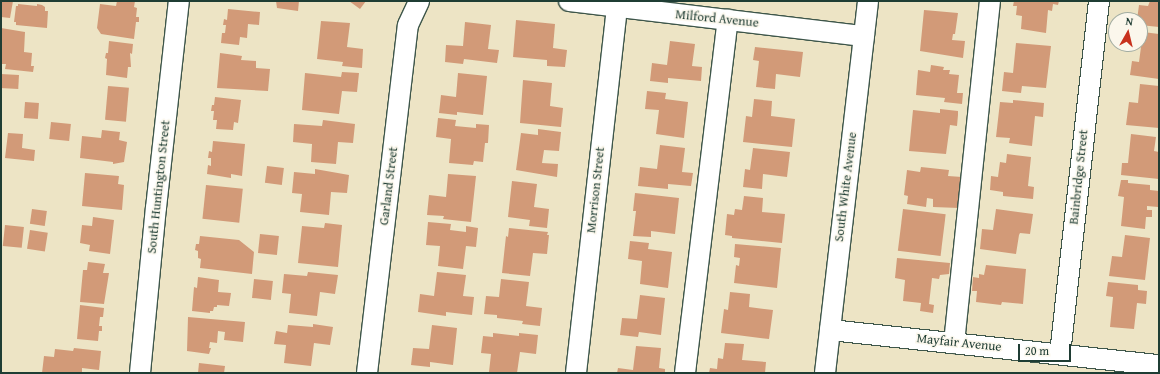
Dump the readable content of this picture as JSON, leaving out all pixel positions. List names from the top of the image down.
{
  "streets": {
    "street": [
      "Milford Avenue",
      "Bainbridge Street",
      "Garland Street",
      "South Huntington Street",
      "South White Avenue",
      "Morrison Street",
      "Mayfair Avenue"
    ]
  },
  "crossings": [
    ["Milford Avenue", "South White Avenue"],
    ["Milford Avenue", "Morrison Street"],
    ["Bainbridge Street", "Mayfair Avenue"],
    ["South White Avenue", "Mayfair Avenue"]
  ],
  "scale_bar": "20 m",
  "north": "top"
}
